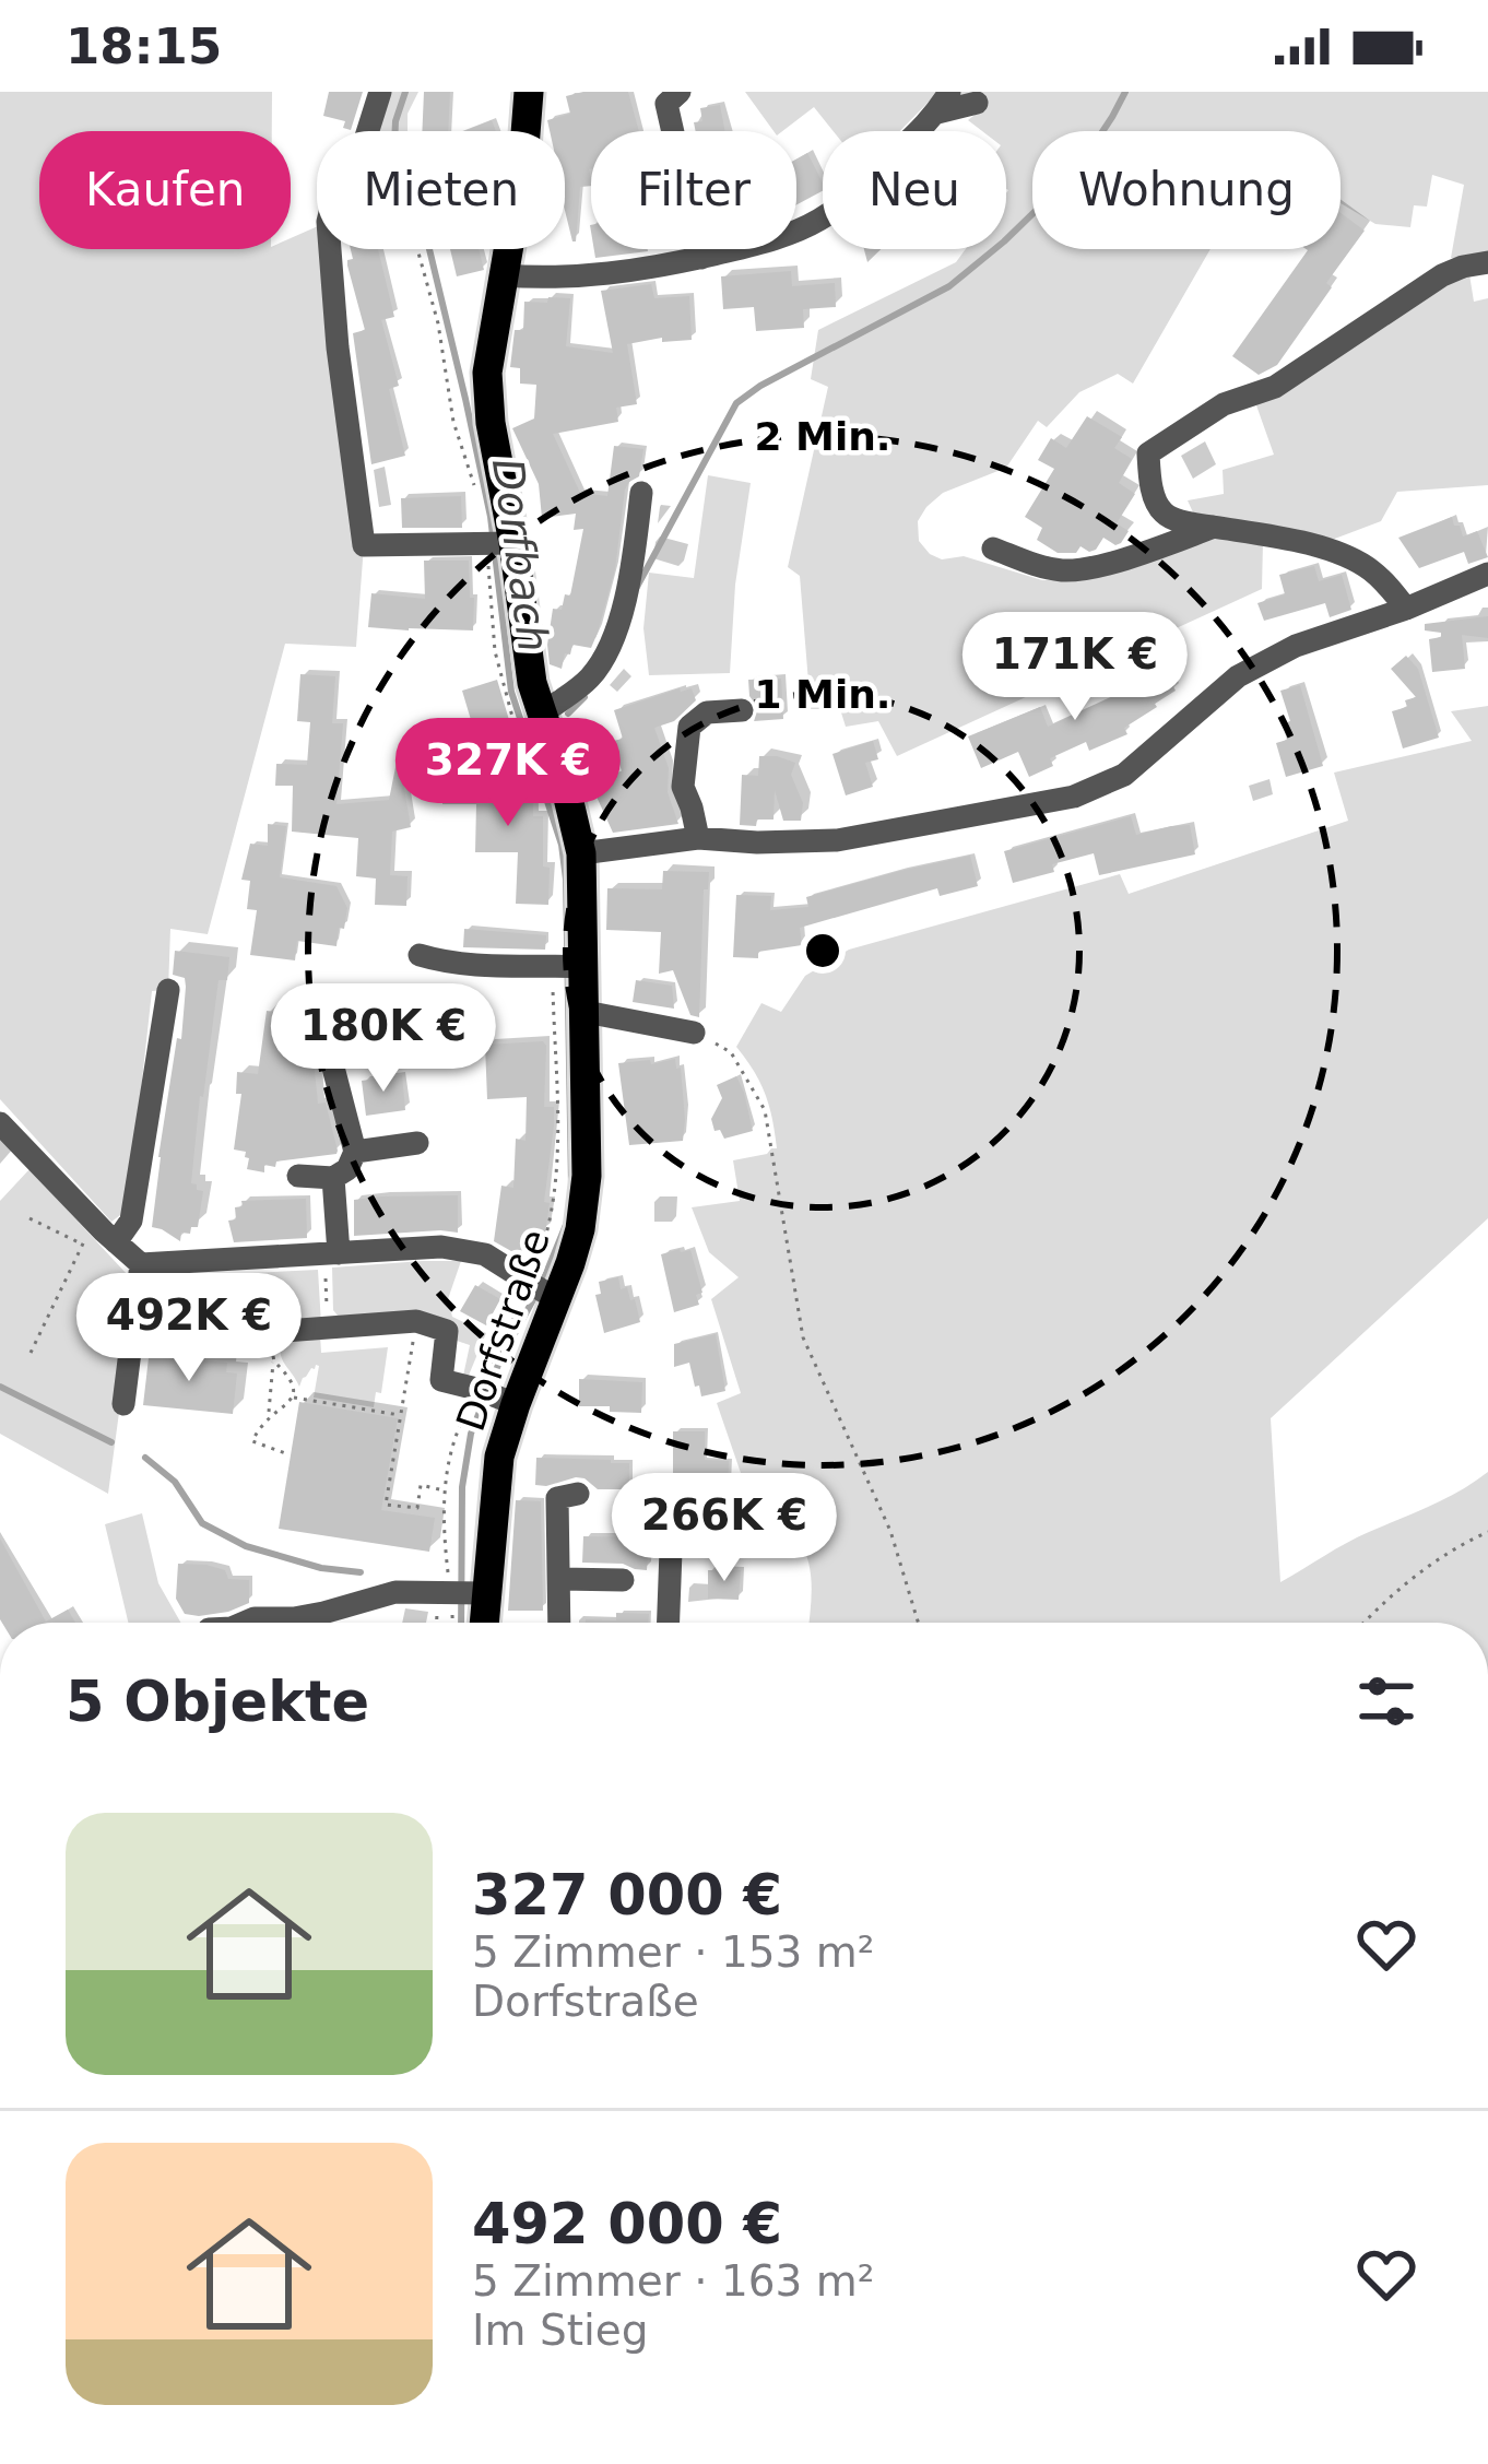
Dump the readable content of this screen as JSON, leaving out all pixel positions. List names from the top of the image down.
{
  "streets": {
    "main road": ["Dorfstraße"]
  },
  "water": ["Dorfbach"],
  "page": {
    "status": "18:15",
    "chip": [
      "Kaufen",
      "Mieten",
      "Filter",
      "Neu",
      "Wohnung"
    ],
    "price": [
      "171K €",
      "327K €",
      "180K €",
      "492K €",
      "266K €"
    ],
    "heading": "5 Objekte",
    "list": [
      {
        "name": "327 000 €",
        "note": "5 Zimmer · 153 m² · Dorfstraße"
      },
      {
        "name": "492 000 €",
        "note": "5 Zimmer · 163 m² · Im Stieg"
      }
    ]
  },
  "rings": ["2 Min.", "1 Min."]
}
